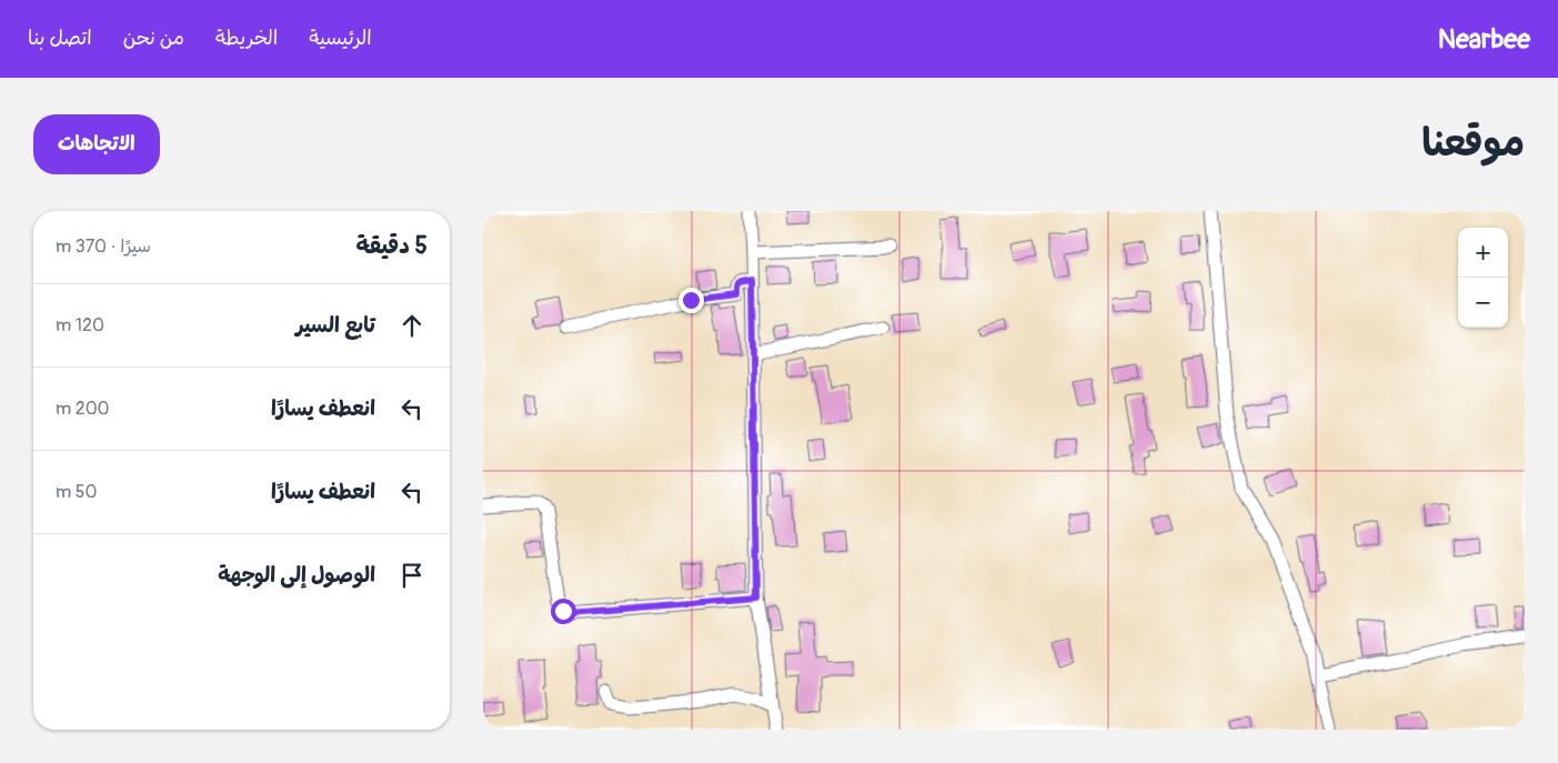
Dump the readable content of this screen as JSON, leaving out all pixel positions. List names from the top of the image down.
{
  "page": {
    "header": "Nearbee",
    "nav": [
      "الرئيسية",
      "الخريطة",
      "من نحن",
      "اتصل بنا"
    ],
    "title": "موقعنا",
    "buttons": "الاتجاهات",
    "heading": ["5 دقيقة", "سيرًا · 370 m"],
    "map_buttons": ["+", "−"],
    "list": [
      ["تابع السير", "120 m"],
      ["انعطف يسارًا", "200 m"],
      ["انعطف يسارًا", "50 m"],
      "الوصول إلى الوجهة"
    ]
  }
}
